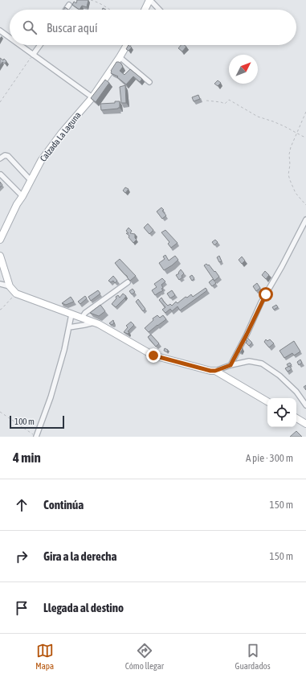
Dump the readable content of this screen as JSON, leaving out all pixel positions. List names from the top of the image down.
{
  "streets": {
    "street": ["Calzada La Laguna"]
  },
  "scale_bar": "100 m",
  "north": "top right",
  "page": {
    "search": "Buscar aquí",
    "scale": "100 m",
    "heading": ["4 min", "A pie · 300 m"],
    "list": [
      ["Continúa", "150 m"],
      ["Gira a la derecha", "150 m"],
      "Llegada al destino"
    ],
    "nav": ["Mapa", "Cómo llegar", "Guardados"]
  }
}
